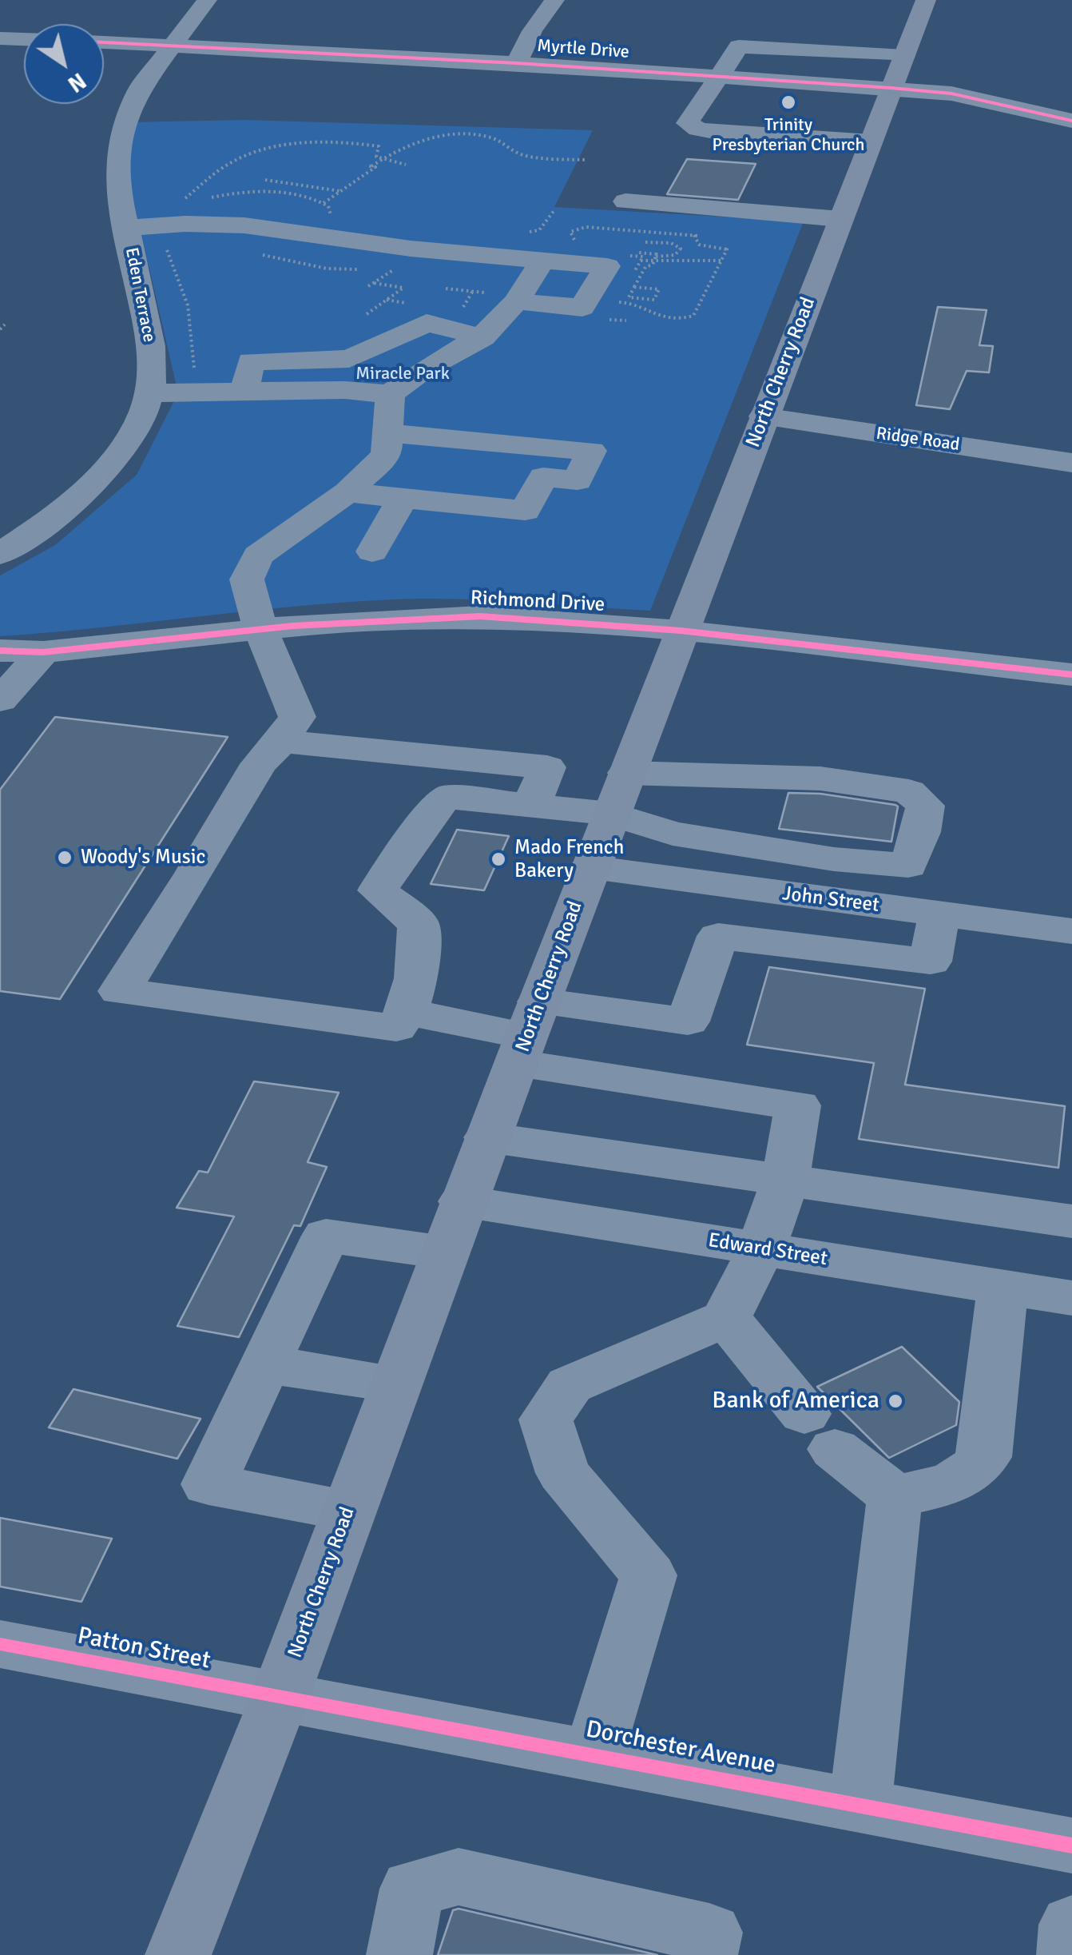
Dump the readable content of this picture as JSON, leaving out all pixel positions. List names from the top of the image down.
{
  "streets": {
    "main road": ["North Cherry Road"],
    "street": [
      "Myrtle Drive",
      "Eden Terrace",
      "Ridge Road",
      "Richmond Drive",
      "John Street",
      "Edward Street",
      "Patton Street",
      "Dorchester Avenue"
    ]
  },
  "crossings": [
    ["Myrtle Drive", "Eden Terrace"],
    ["Myrtle Drive", "North Cherry Road"],
    ["North Cherry Road", "Ridge Road"],
    ["North Cherry Road", "Richmond Drive"],
    ["North Cherry Road", "John Street"],
    ["North Cherry Road", "Edward Street"],
    ["North Cherry Road", "Patton Street"],
    ["North Cherry Road", "Dorchester Avenue"],
    ["Patton Street", "Dorchester Avenue"]
  ],
  "parks": ["Miracle Park"],
  "places": [
    "Trinity Presbyterian Church",
    "Woody's Music",
    "Mado French Bakery",
    "Bank of America"
  ],
  "north": "bottom right"
}
